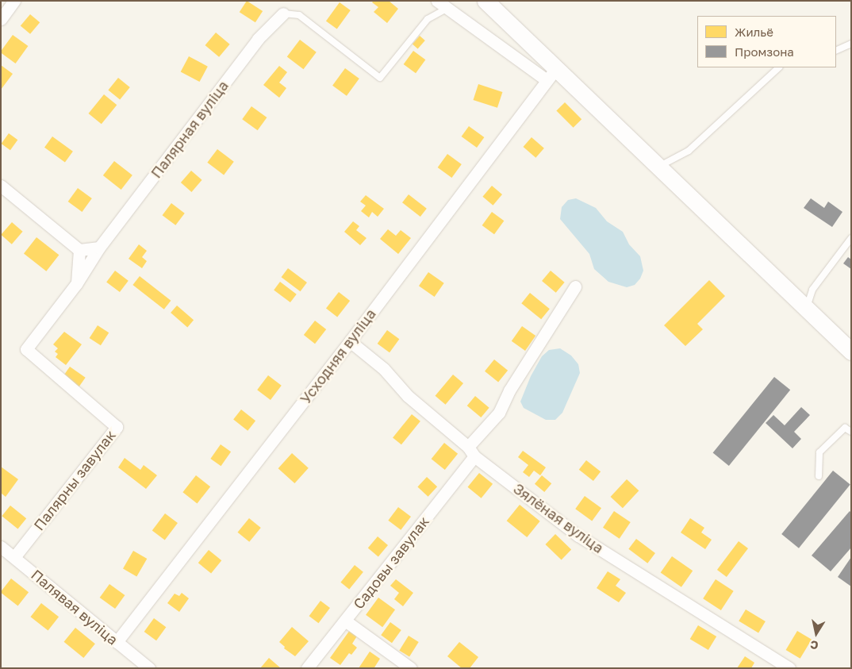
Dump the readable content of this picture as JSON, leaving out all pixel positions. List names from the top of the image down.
{
  "streets": {
    "street": [
      "Палярная вуліца",
      "Усходняя вуліца",
      "Палярны завулак",
      "Зялёная вуліца",
      "Садовы завулак",
      "Палявая вуліца"
    ]
  },
  "crossings": [
    ["Палярная вуліца", "Палярны завулак"],
    ["Усходняя вуліца", "Зялёная вуліца"],
    ["Усходняя вуліца", "Палявая вуліца"],
    ["Палярны завулак", "Палявая вуліца"],
    ["Зялёная вуліца", "Садовы завулак"]
  ],
  "legend": ["Жильё", "Промзона"],
  "north": "bottom"
}
